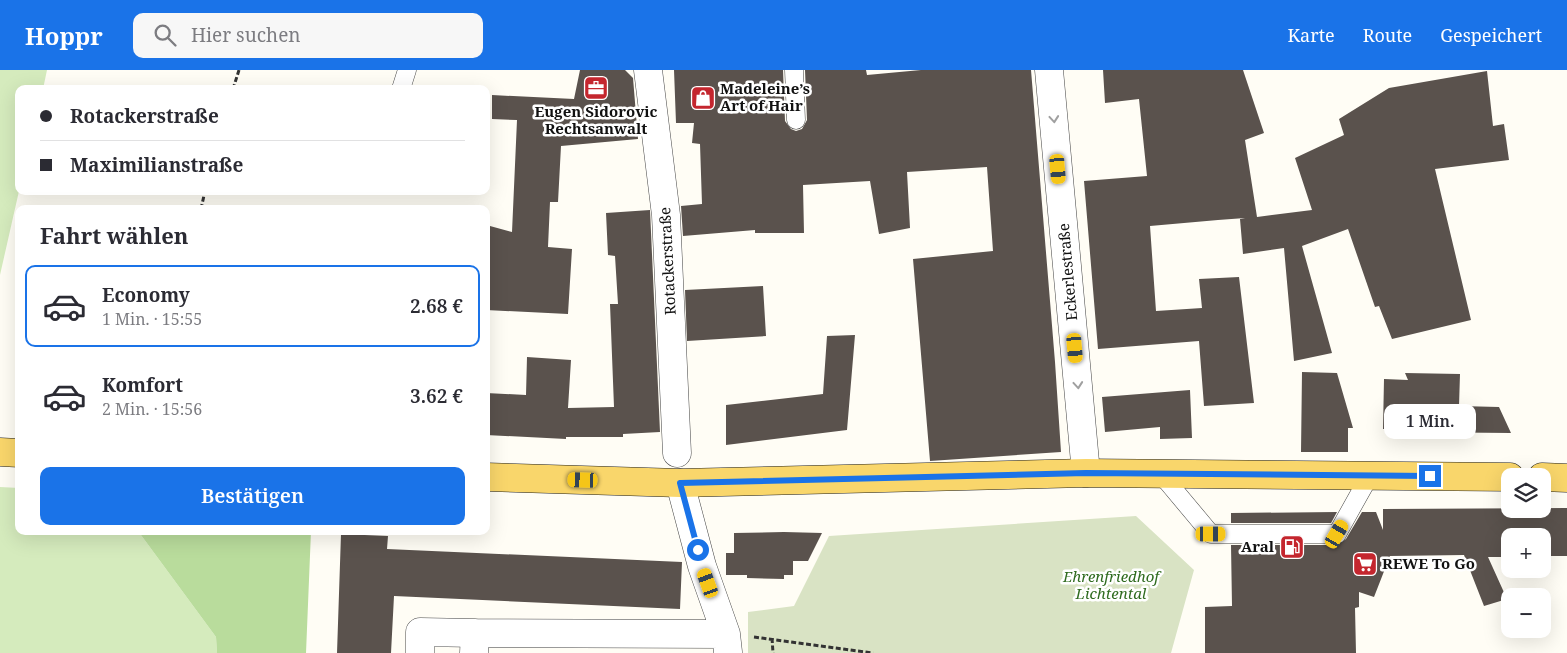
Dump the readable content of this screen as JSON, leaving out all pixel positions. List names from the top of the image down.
{
  "streets": {
    "street": ["Rotackerstraße", "Eckerlestraße"]
  },
  "one_way": ["Eckerlestraße"],
  "parks": ["Ehrenfriedhof Lichtental"],
  "places": {
    "office": ["Eugen Sidorovic Rechtsanwalt"],
    "shop": ["Madeleine’s Art of Hair"],
    "fuel station": ["Aral"],
    "supermarket": ["REWE To Go"]
  },
  "page": {
    "header": "Hoppr",
    "search": "Hier suchen",
    "nav": ["Karte", "Route", "Gespeichert"],
    "banner": ["Rotackerstraße", "Maximilianstraße"],
    "heading": "Fahrt wählen",
    "list": [
      {
        "name": "Economy",
        "note": "1 Min. · 15:55",
        "value": "2.68 €"
      },
      {
        "name": "Komfort",
        "note": "2 Min. · 15:56",
        "value": "3.62 €"
      }
    ],
    "bubble": "1 Min.",
    "buttons": "Bestätigen",
    "map_buttons": ["+", "−"]
  }
}
